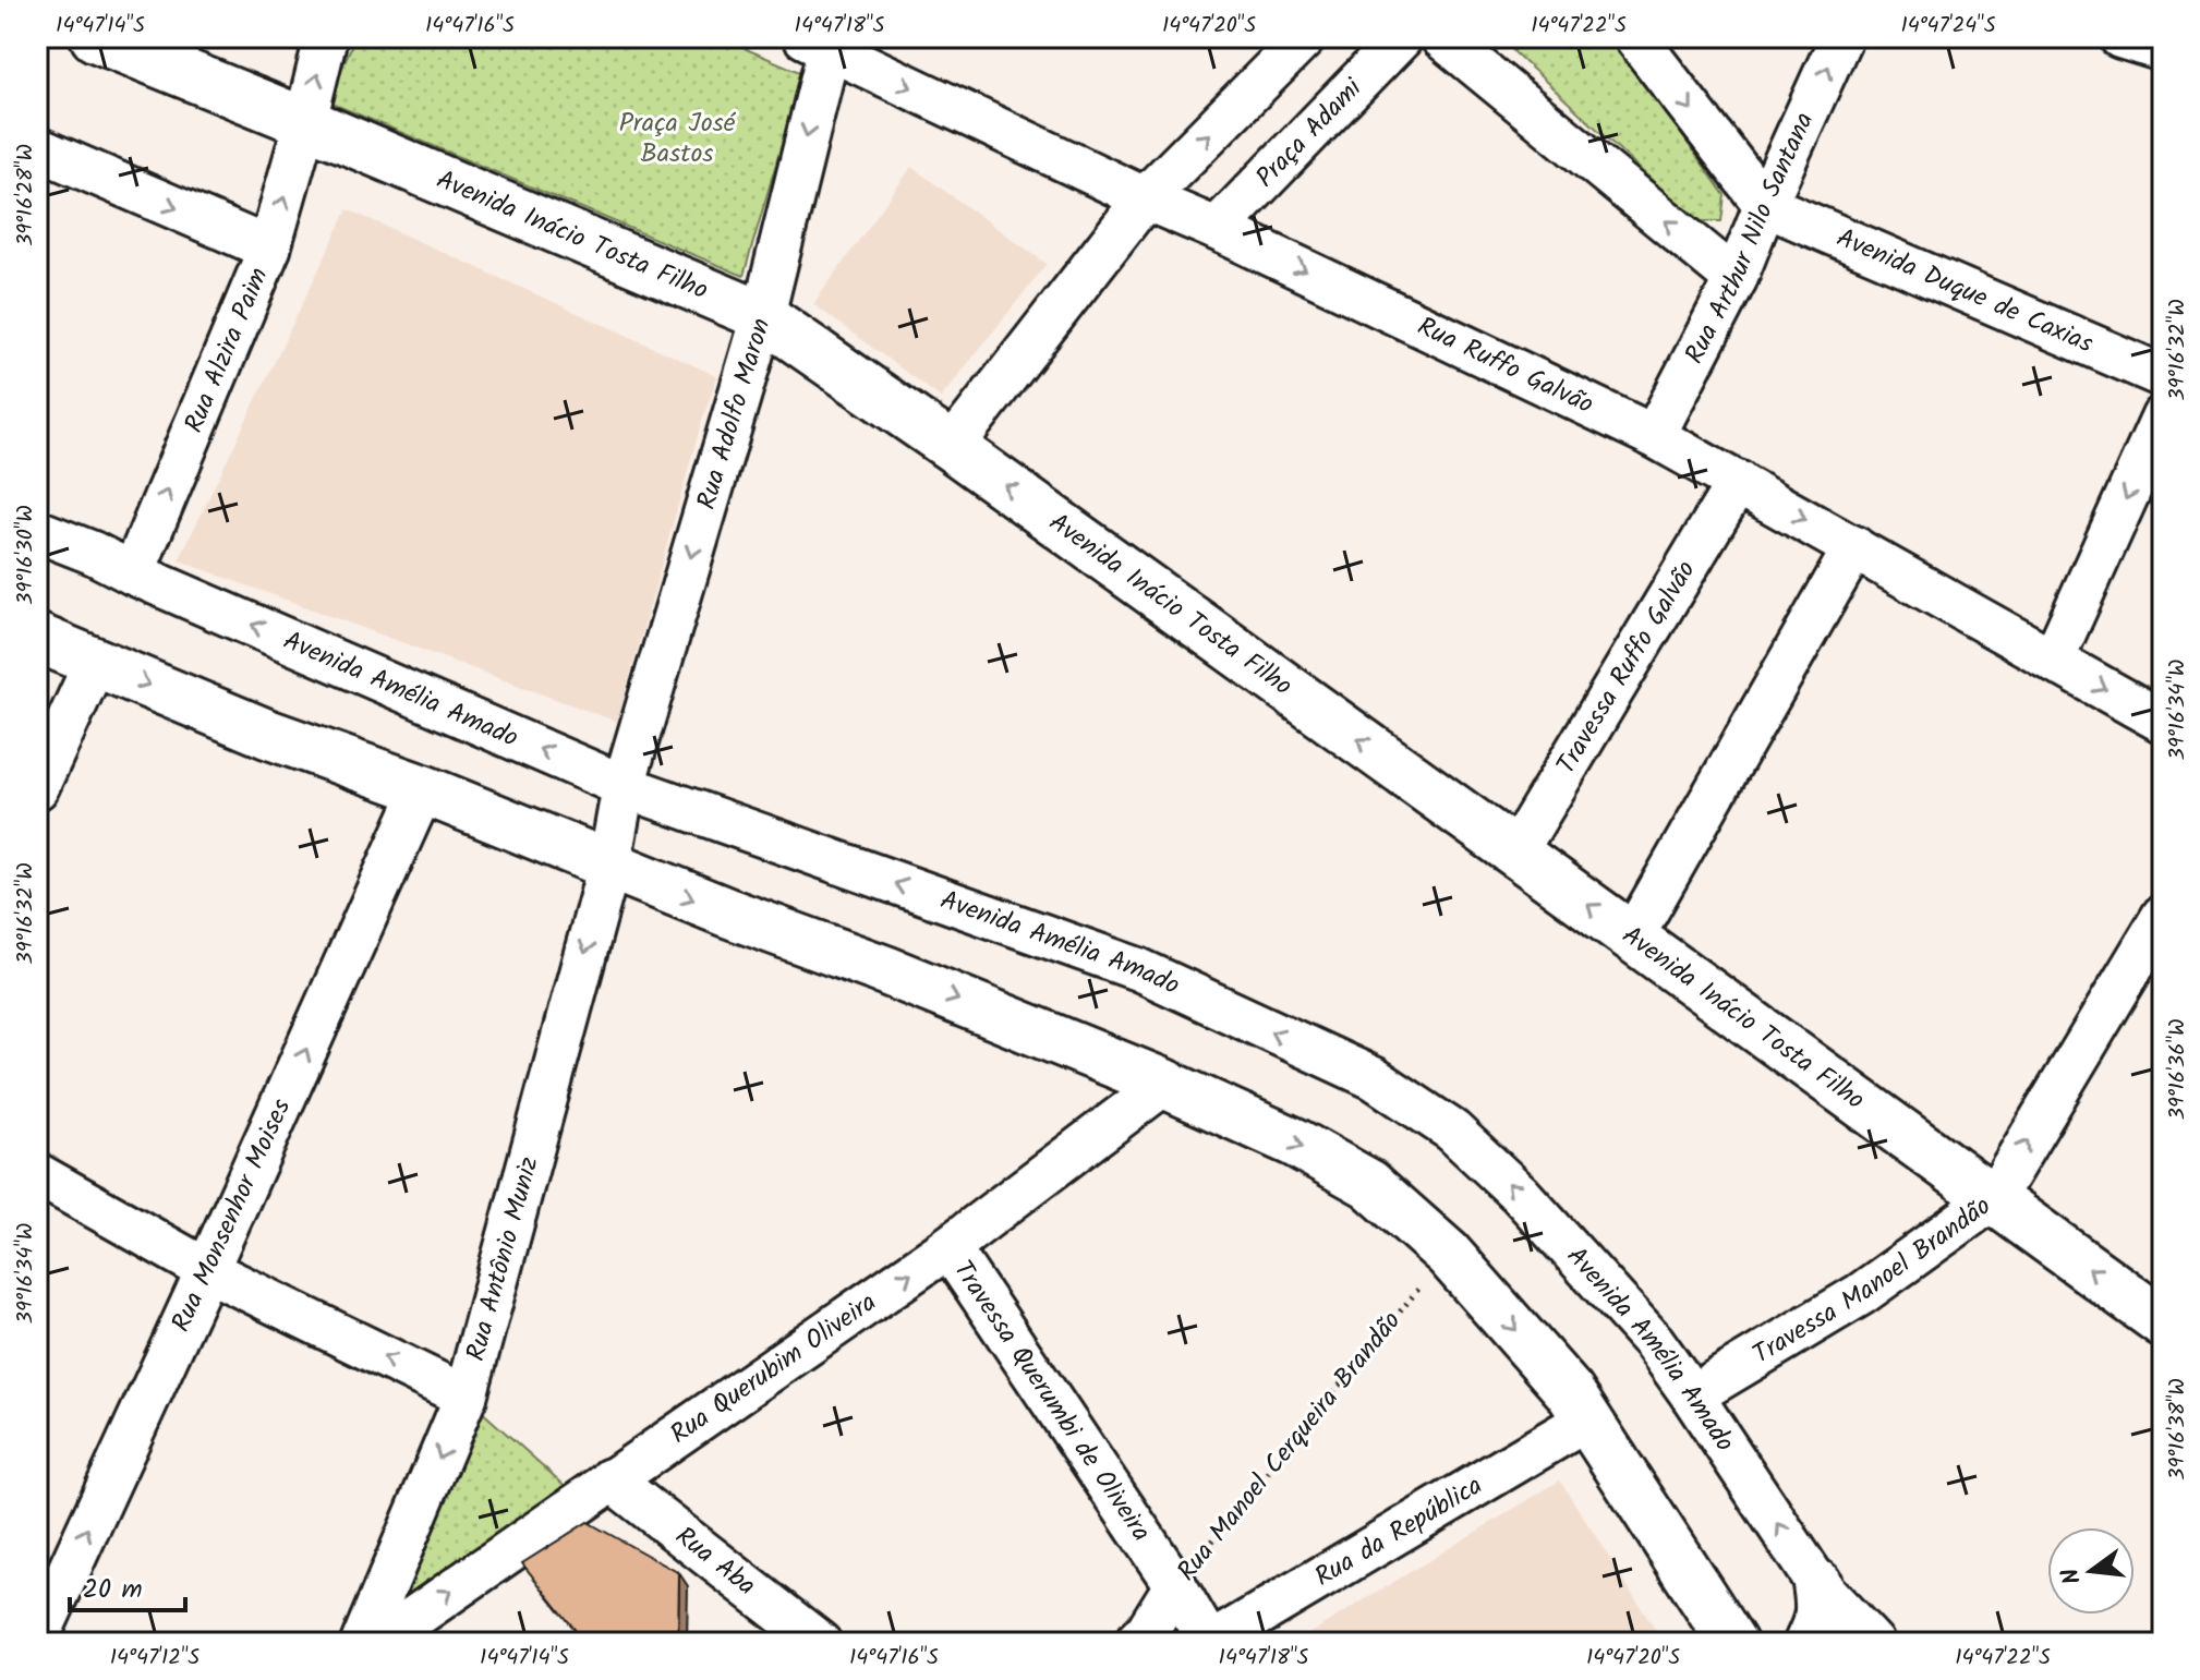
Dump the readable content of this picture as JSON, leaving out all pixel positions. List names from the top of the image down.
{
  "streets": {
    "main road": ["Avenida Inácio Tosta Filho"],
    "street": [
      "Praça Adami",
      "Rua Arthur Nilo Santana",
      "Avenida Duque de Caxias",
      "Rua Alzira Paim",
      "Rua Ruffo Galvão",
      "Rua Adolfo Maron",
      "Travessa Ruffo Galvão",
      "Avenida Amélia Amado",
      "Rua Monsenhor Moises",
      "Rua Antônio Muniz",
      "Travessa Manoel Brandão",
      "Rua Querubim Oliveira",
      "Travessa Querumbi de Oliveira",
      "Rua Manoel Cerqueira Brandão",
      "Rua da República",
      "Rua Aba"
    ]
  },
  "crossings": [
    ["Praça Adami", "Rua Ruffo Galvão"],
    ["Avenida Inácio Tosta Filho", "Rua Alzira Paim"],
    ["Avenida Inácio Tosta Filho", "Rua Adolfo Maron"],
    ["Avenida Inácio Tosta Filho", "Travessa Ruffo Galvão"],
    ["Avenida Inácio Tosta Filho", "Travessa Manoel Brandão"],
    ["Rua Arthur Nilo Santana", "Avenida Duque de Caxias"],
    ["Rua Arthur Nilo Santana", "Rua Ruffo Galvão"],
    ["Rua Alzira Paim", "Avenida Amélia Amado"],
    ["Rua Ruffo Galvão", "Rua Adolfo Maron"],
    ["Rua Ruffo Galvão", "Travessa Ruffo Galvão"],
    ["Rua Adolfo Maron", "Avenida Amélia Amado"],
    ["Rua Adolfo Maron", "Rua Antônio Muniz"],
    ["Avenida Amélia Amado", "Travessa Manoel Brandão"],
    ["Rua Querubim Oliveira", "Travessa Querumbi de Oliveira"],
    ["Rua Querubim Oliveira", "Rua Aba"],
    ["Travessa Querumbi de Oliveira", "Rua Manoel Cerqueira Brandão"],
    ["Travessa Querumbi de Oliveira", "Rua da República"]
  ],
  "one_way": [
    "Rua Arthur Nilo Santana",
    "Rua Alzira Paim",
    "Avenida Amélia Amado",
    "Rua Monsenhor Moises",
    "Rua Antônio Muniz",
    "Travessa Manoel Brandão",
    "Rua Querubim Oliveira"
  ],
  "parks": ["Praça José Bastos"],
  "scale_bar": "20 m",
  "north": "left",
  "coordinates": [
    "14°47'14\"S",
    "14°47'16\"S",
    "14°47'18\"S",
    "14°47'20\"S",
    "14°47'22\"S",
    "14°47'24\"S",
    "39°16'28\"W",
    "39°16'32\"W",
    "39°16'30\"W",
    "39°16'34\"W",
    "39°16'36\"W",
    "39°16'38\"W",
    "14°47'12\"S"
  ]
}
